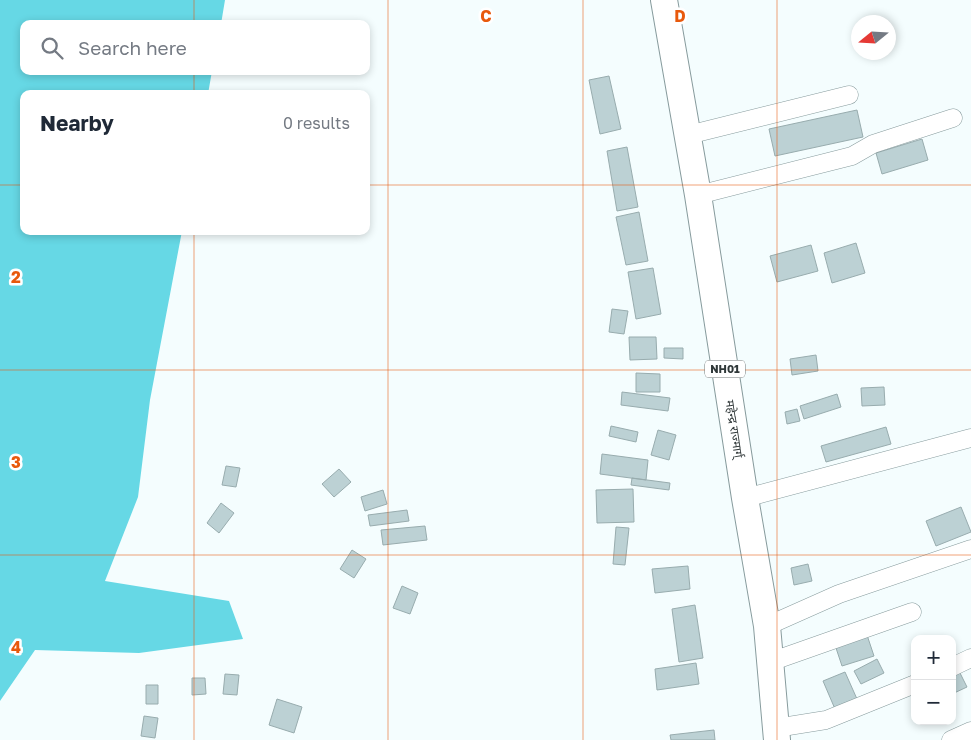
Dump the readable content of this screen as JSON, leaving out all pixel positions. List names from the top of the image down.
{
  "streets": {
    "highway": ["NH01", "महेन्द्र राज्मार्ग्"]
  },
  "north": "left",
  "page": {
    "search": "Search here",
    "heading": ["Nearby", "0 results"],
    "map_buttons": ["+", "−"]
  },
  "grid": {
    "columns": ["C", "D"],
    "rows": ["2", "3", "4"]
  }
}
